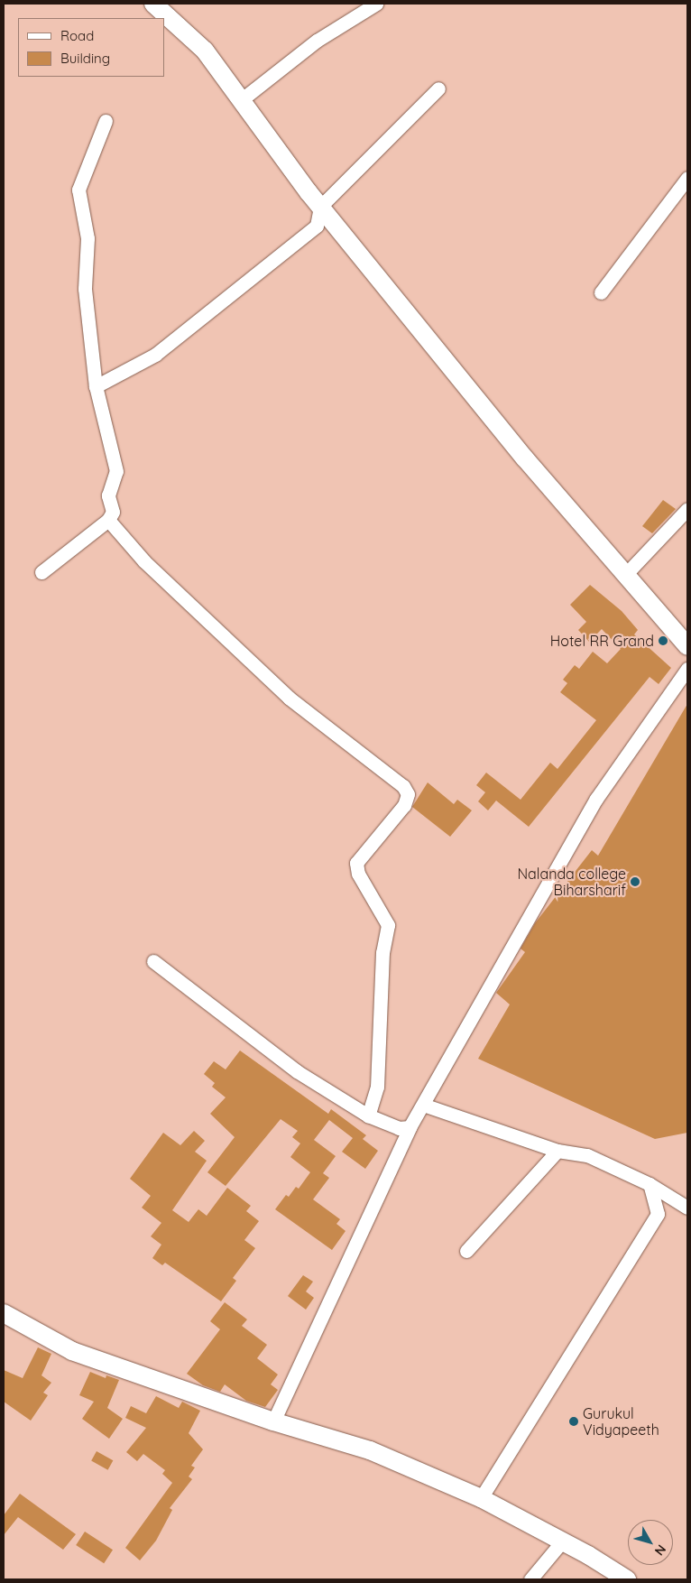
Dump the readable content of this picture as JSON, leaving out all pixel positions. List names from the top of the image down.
{
  "places": ["Hotel RR Grand", "Nalanda college Biharsharif", "Gurukul Vidyapeeth"],
  "legend": ["Road", "Building"],
  "north": "bottom right"
}
